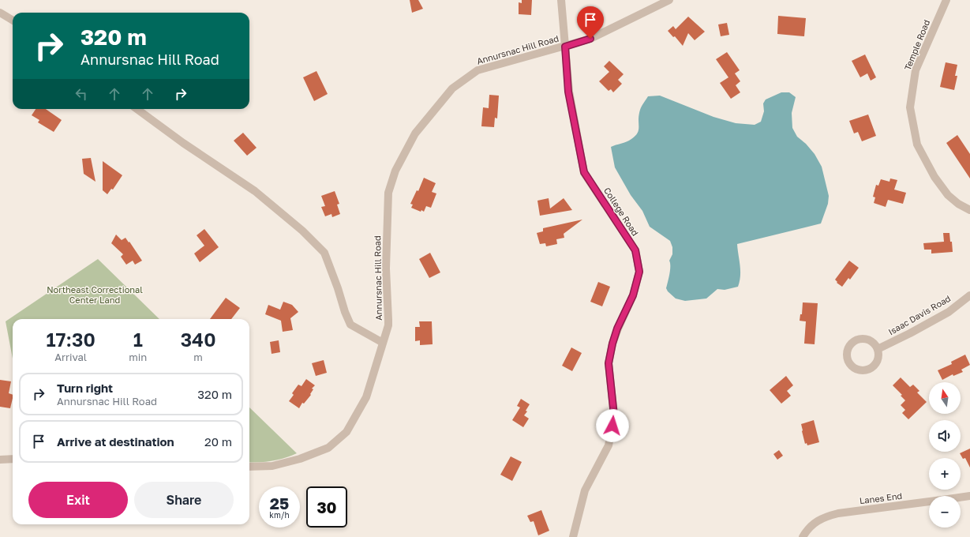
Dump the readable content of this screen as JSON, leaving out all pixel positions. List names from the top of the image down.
{
  "streets": {
    "street": [
      "Temple Road",
      "Annursnac Hill Road",
      "College Road",
      "Isaac Davis Road",
      "Lanes End"
    ]
  },
  "crossings": [
    ["Annursnac Hill Road", "College Road"]
  ],
  "parks": ["Northeast Correctional Center Land"],
  "north": "top",
  "page": {
    "turn": ["320 m", "Annursnac Hill Road"],
    "eta": [
      "17:30",
      "Arrival",
      "1",
      "min",
      "340",
      "m"
    ],
    "list": [
      {
        "name": "Turn right",
        "note": "Annursnac Hill Road",
        "value": "320 m"
      },
      {
        "name": "Arrive at destination",
        "value": "20 m"
      }
    ],
    "map_buttons": ["+", "−"],
    "buttons": ["Exit", "Share"],
    "speed": "25 km/h",
    "limit": "30"
  }
}
